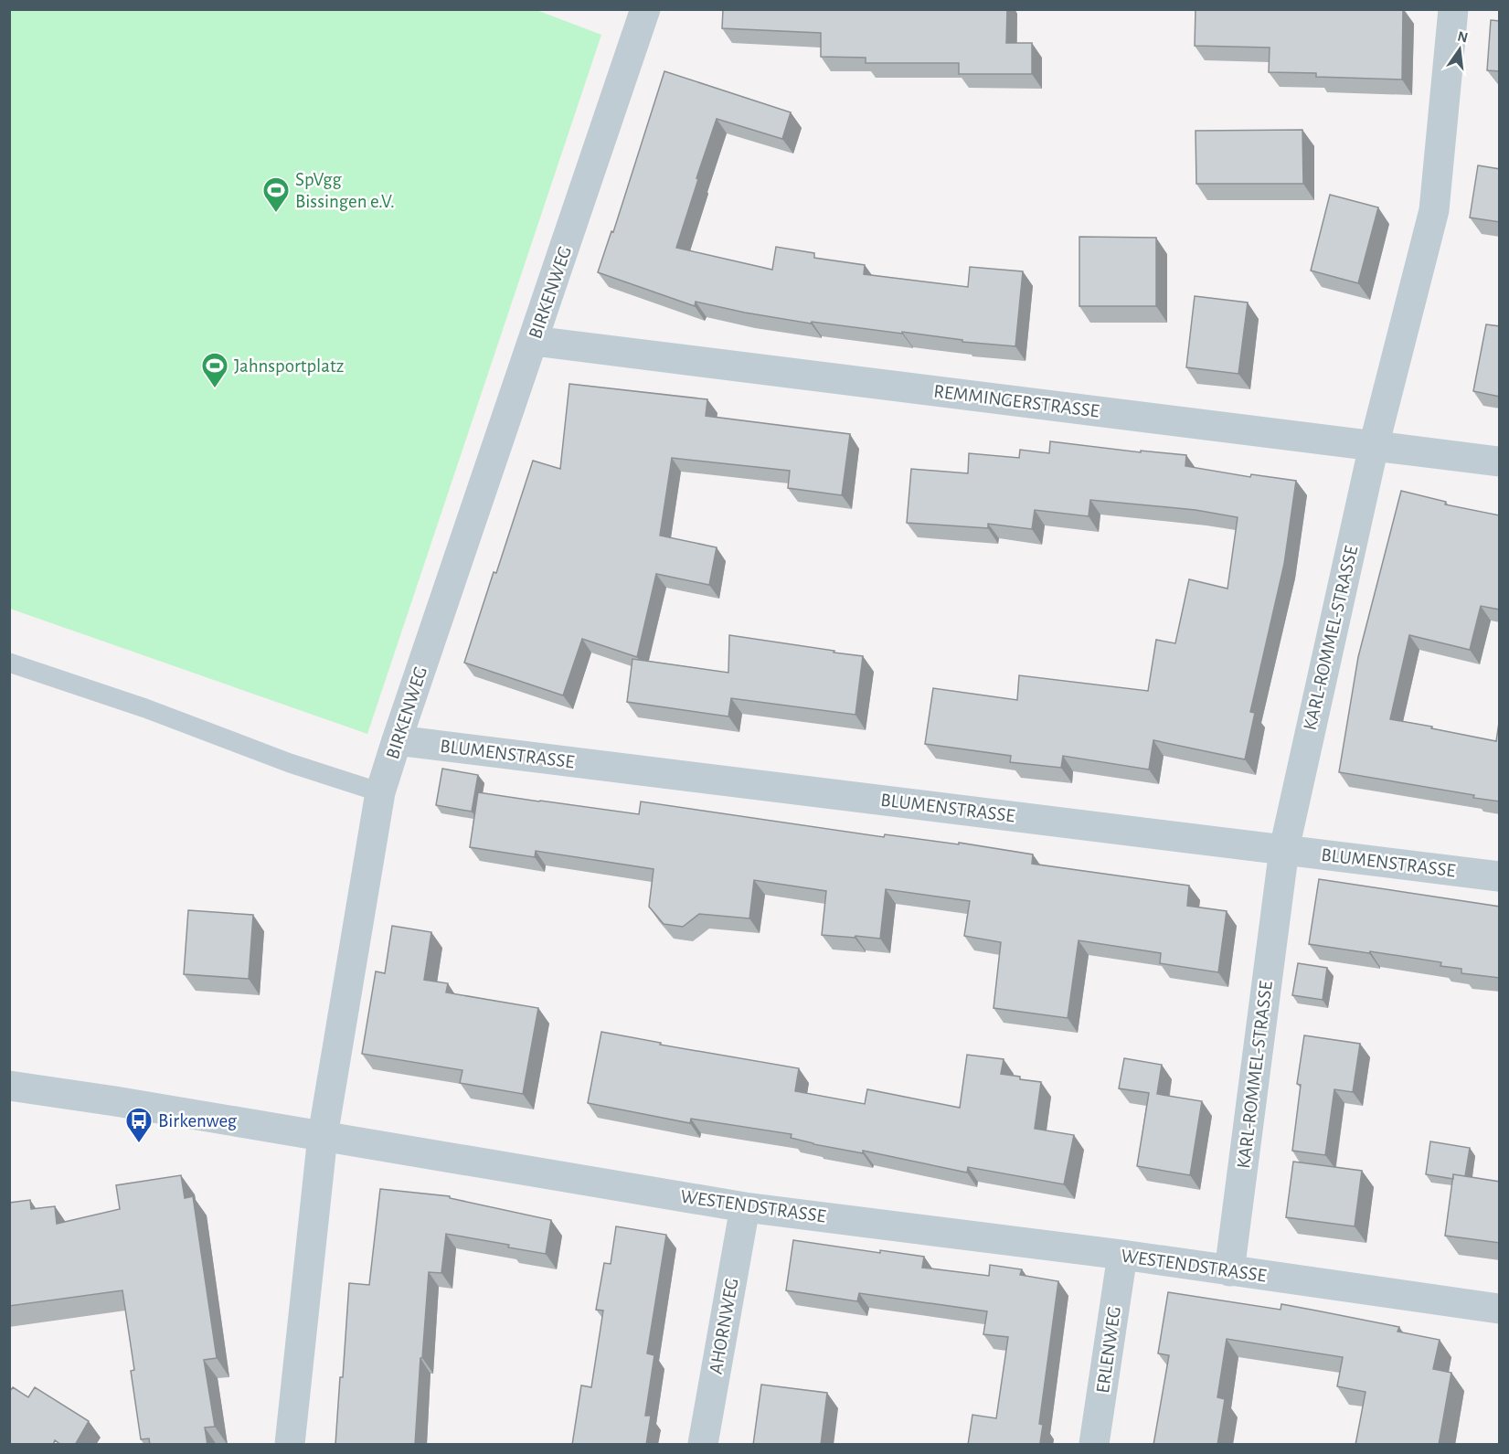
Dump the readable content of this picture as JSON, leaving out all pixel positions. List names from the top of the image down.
{
  "streets": {
    "street": [
      "BIRKENWEG",
      "REMMINGERSTRASSE",
      "KARL-ROMMEL-STRASSE",
      "BLUMENSTRASSE",
      "WESTENDSTRASSE",
      "AHORNWEG",
      "ERLENWEG"
    ]
  },
  "crossings": [
    ["BIRKENWEG", "REMMINGERSTRASSE"],
    ["BIRKENWEG", "BLUMENSTRASSE"],
    ["BIRKENWEG", "WESTENDSTRASSE"],
    ["REMMINGERSTRASSE", "KARL-ROMMEL-STRASSE"],
    ["KARL-ROMMEL-STRASSE", "BLUMENSTRASSE"],
    ["KARL-ROMMEL-STRASSE", "WESTENDSTRASSE"],
    ["WESTENDSTRASSE", "AHORNWEG"],
    ["WESTENDSTRASSE", "ERLENWEG"]
  ],
  "places": {
    "sports": ["SpVgg Bissingen e.V.", "Jahnsportplatz"],
    "bus stop": ["Birkenweg"]
  },
  "north": "top"
}
